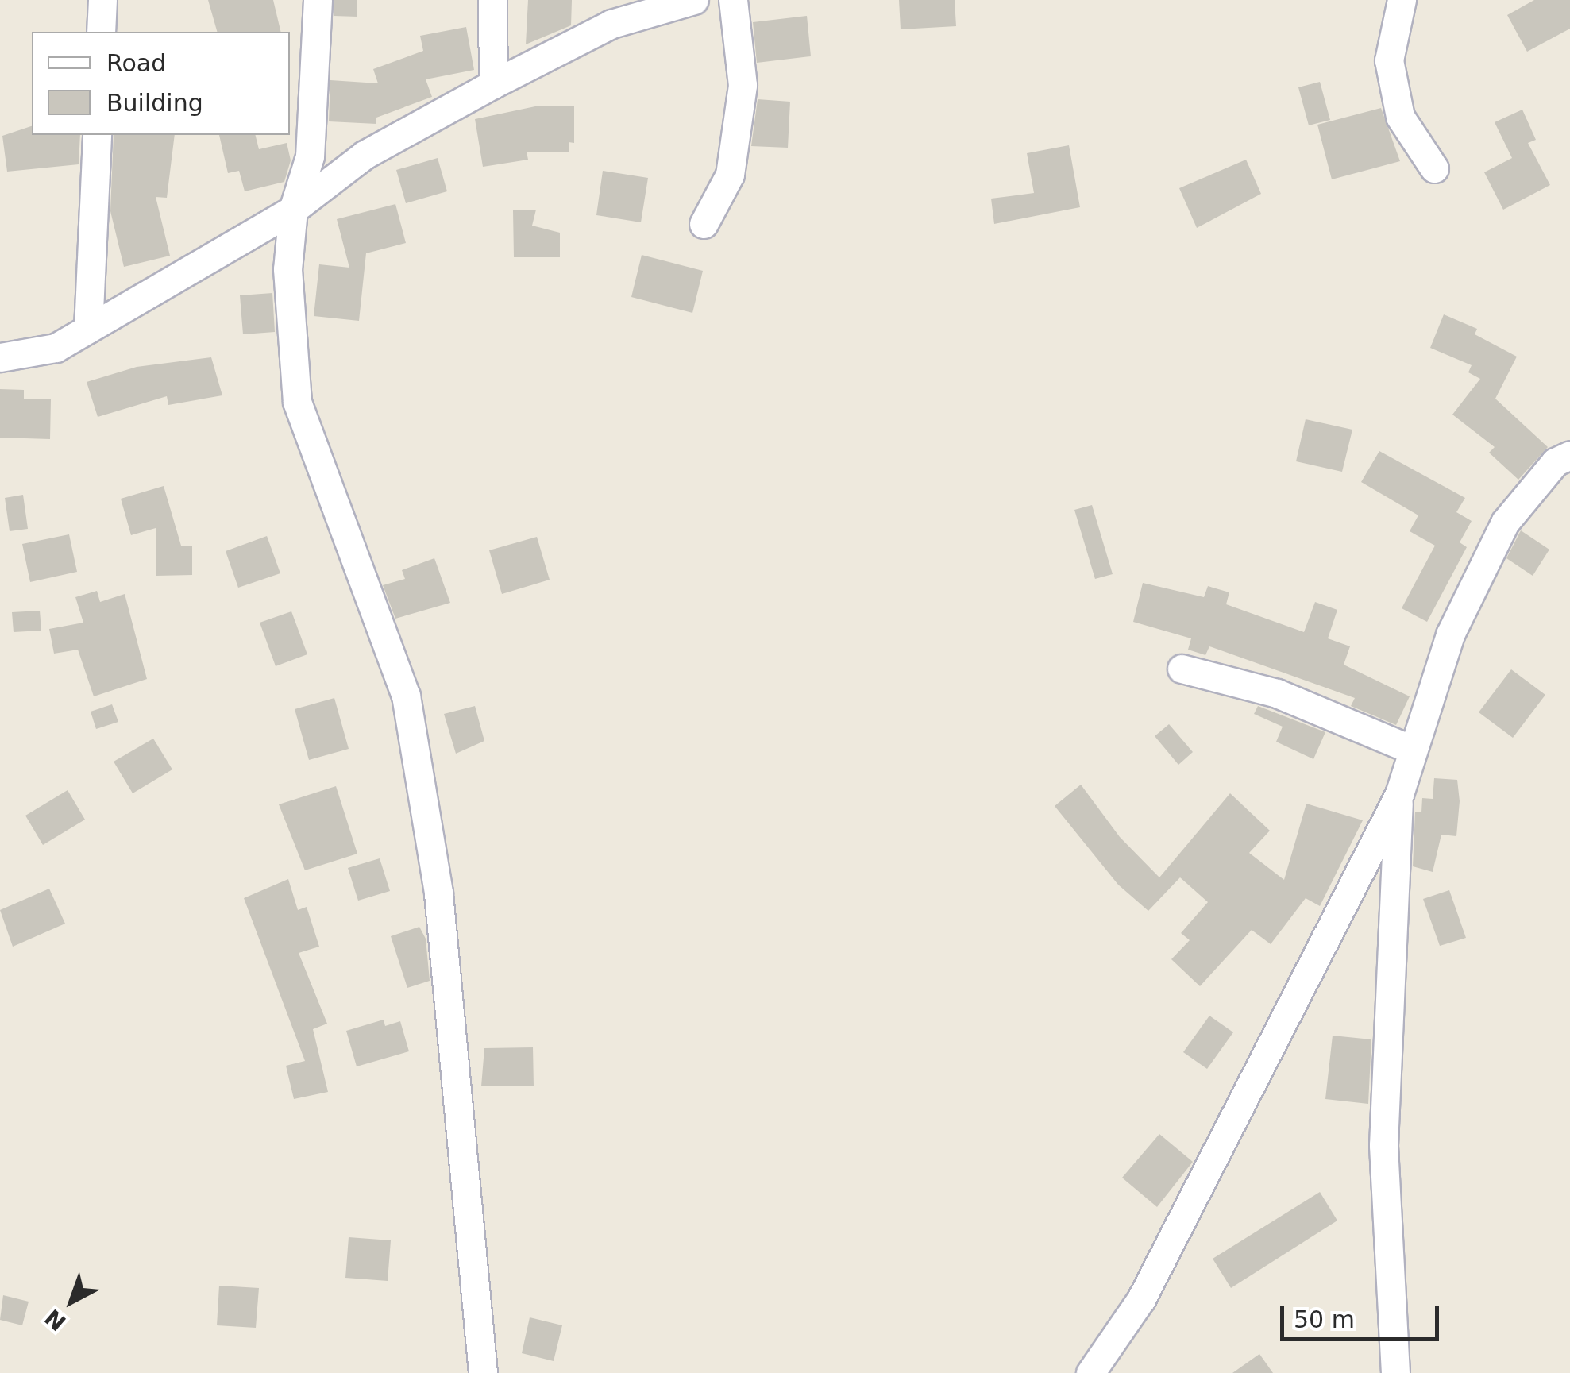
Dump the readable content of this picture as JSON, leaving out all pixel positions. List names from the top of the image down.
{
  "legend": ["Road", "Building"],
  "scale_bar": "50 m",
  "north": "bottom left"
}
